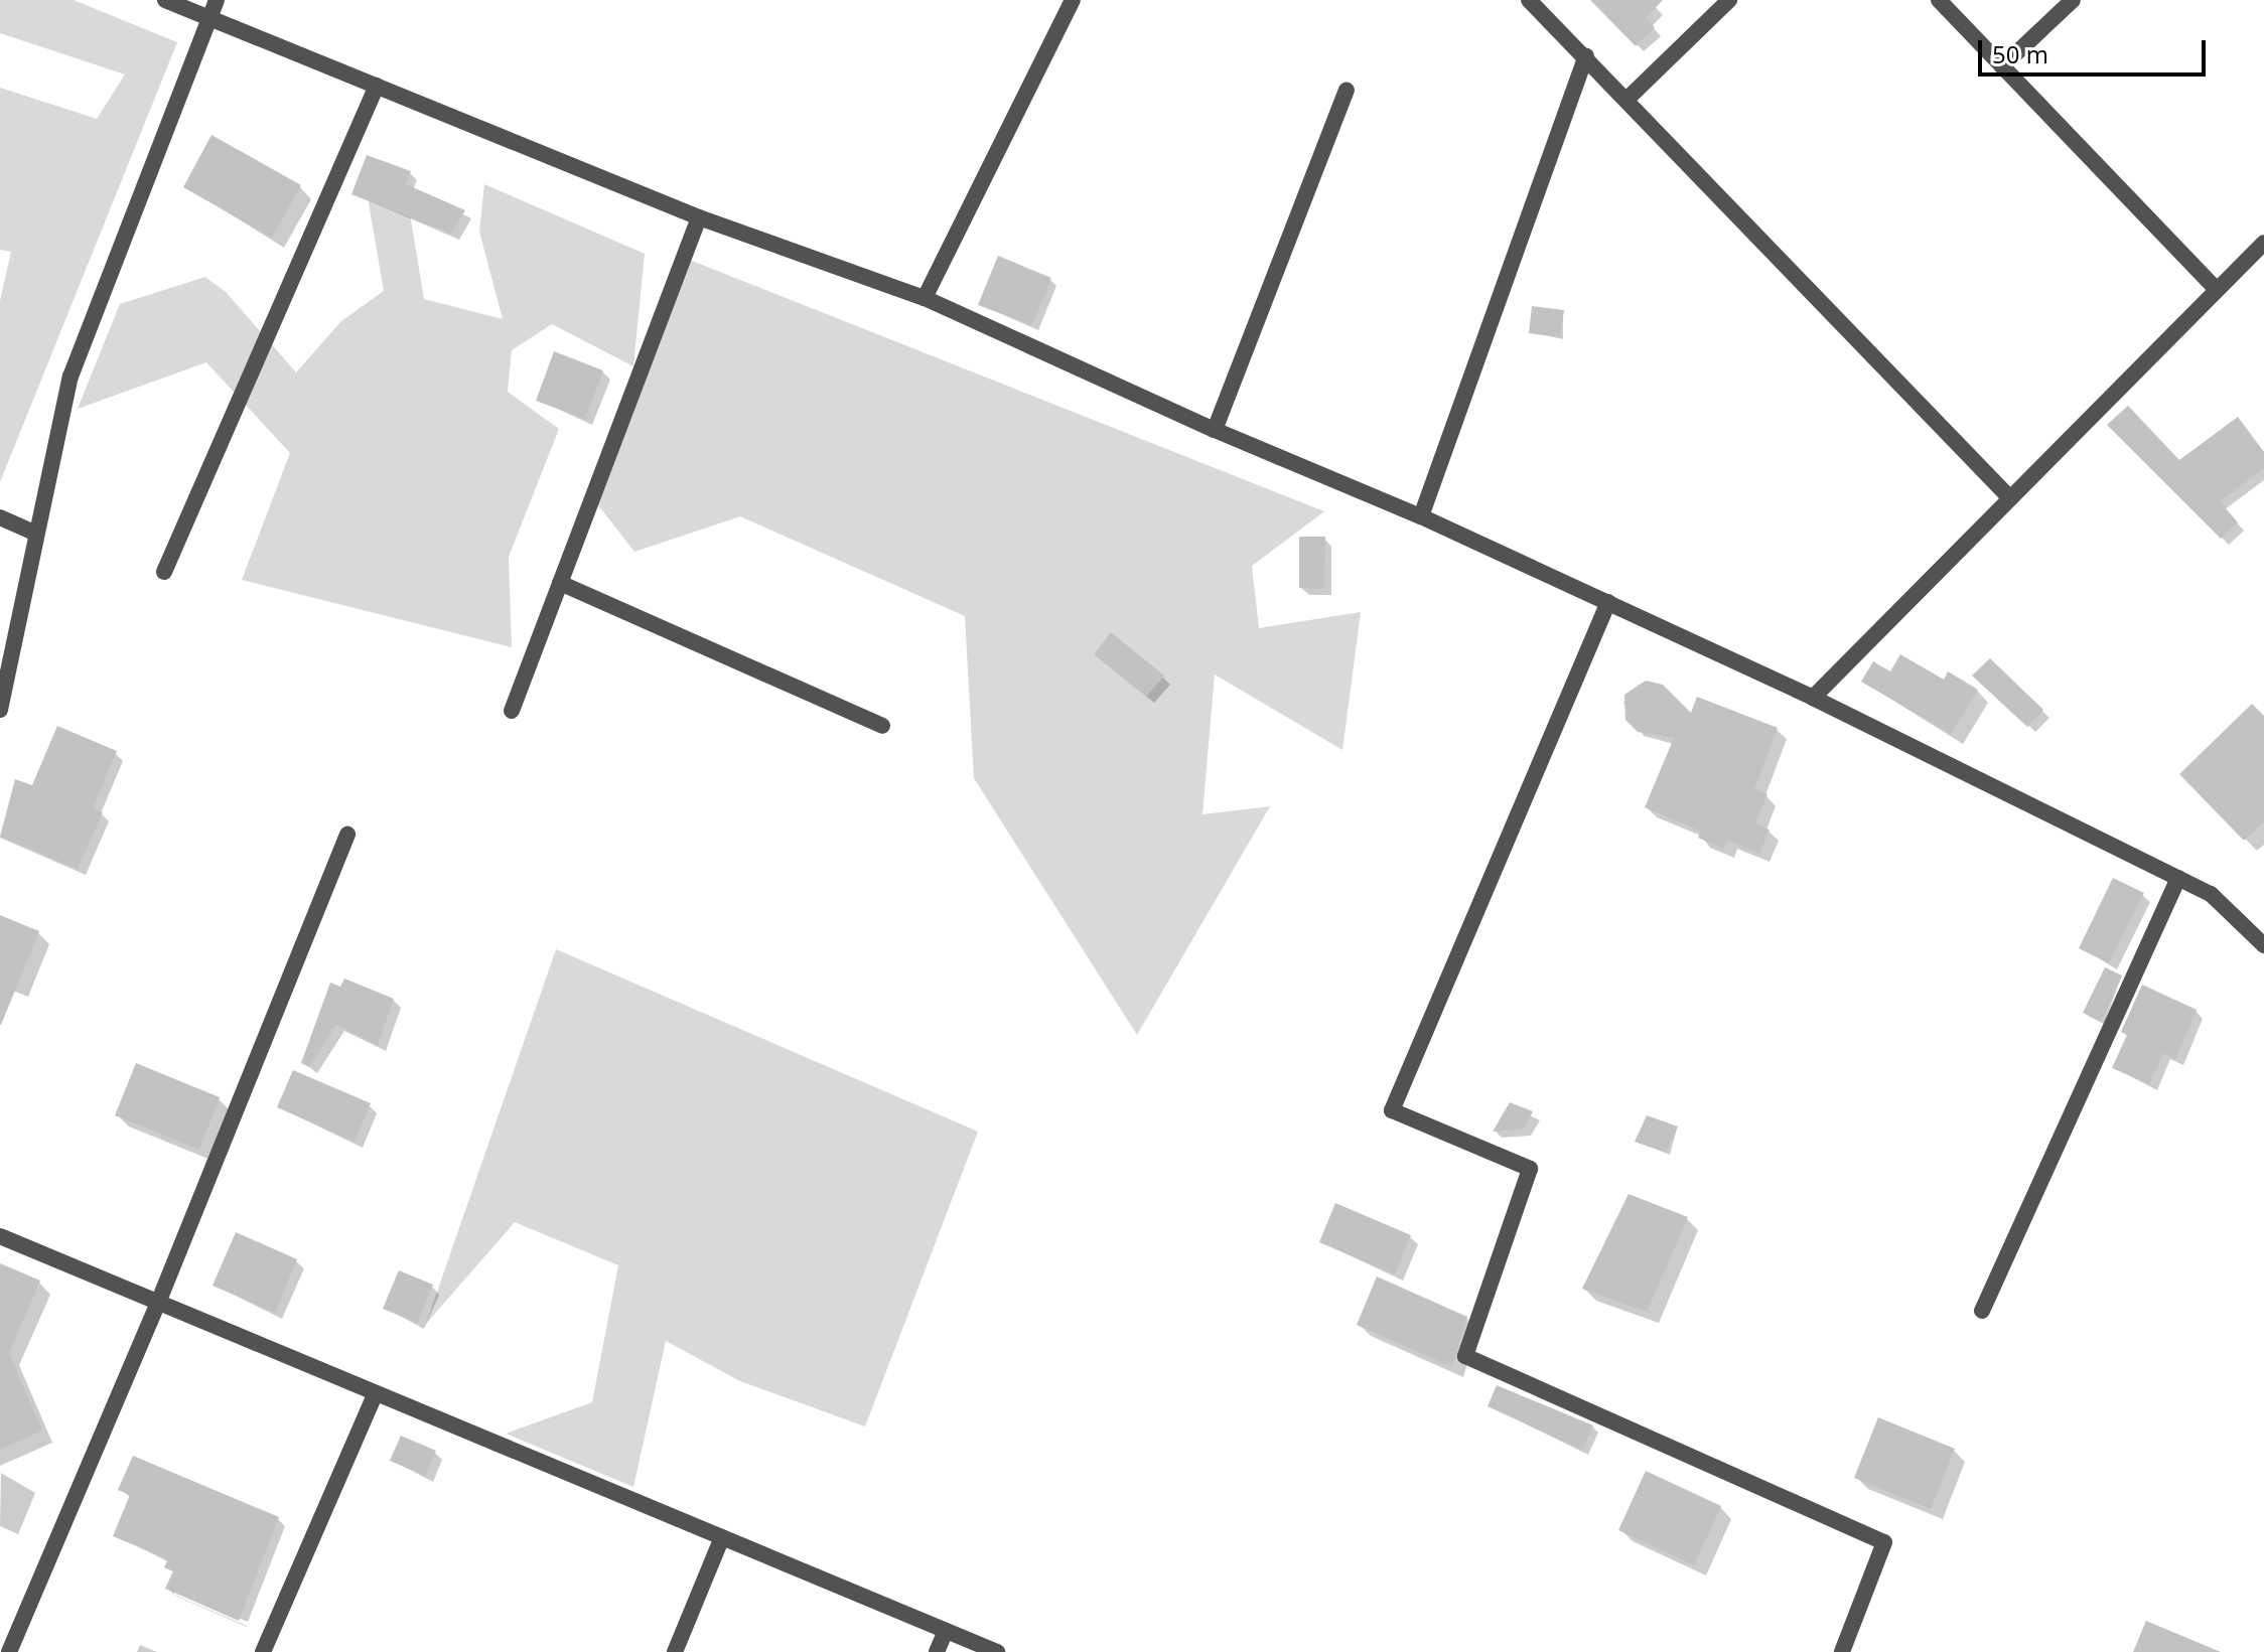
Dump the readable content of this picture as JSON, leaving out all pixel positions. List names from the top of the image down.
{
  "scale_bar": "50 m"
}
